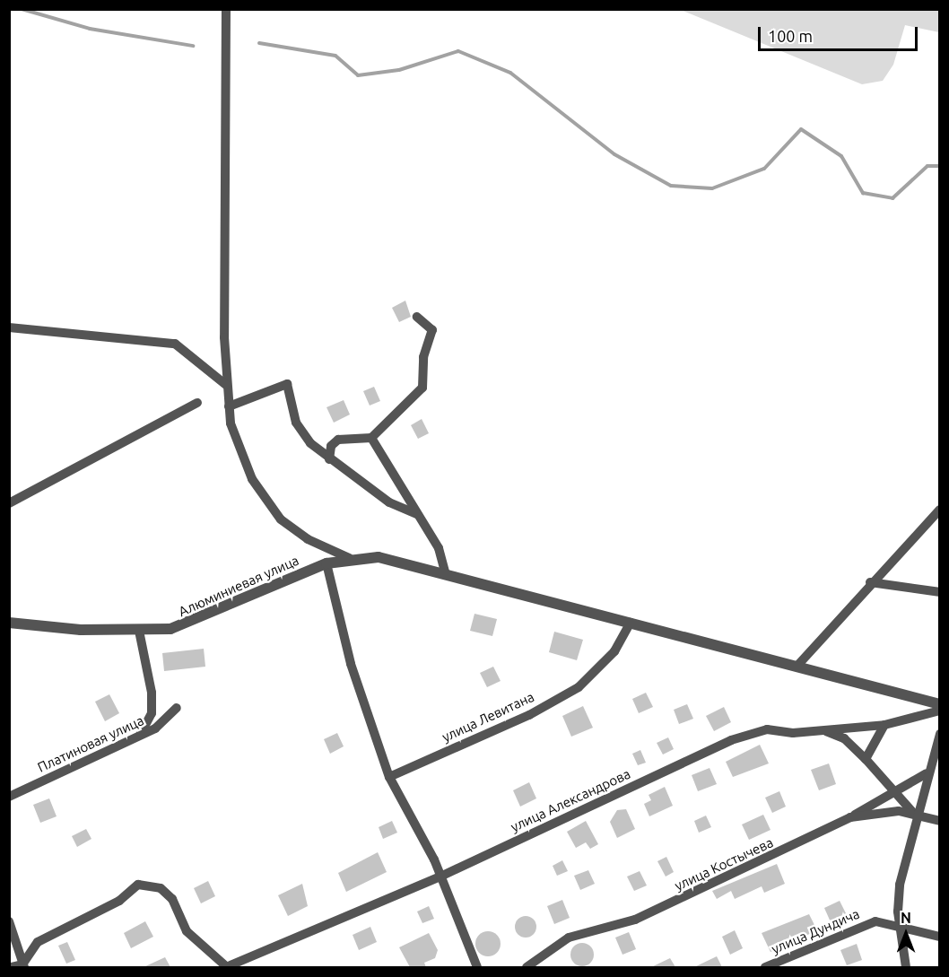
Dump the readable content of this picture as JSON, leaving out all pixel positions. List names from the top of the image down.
{
  "streets": {
    "street": [
      "Алюминиевая улица",
      "улица Левитана",
      "Платиновая улица",
      "улица Александрова",
      "улица Костычева",
      "улица Дундича"
    ]
  },
  "scale_bar": "100 m",
  "north": "top"
}
